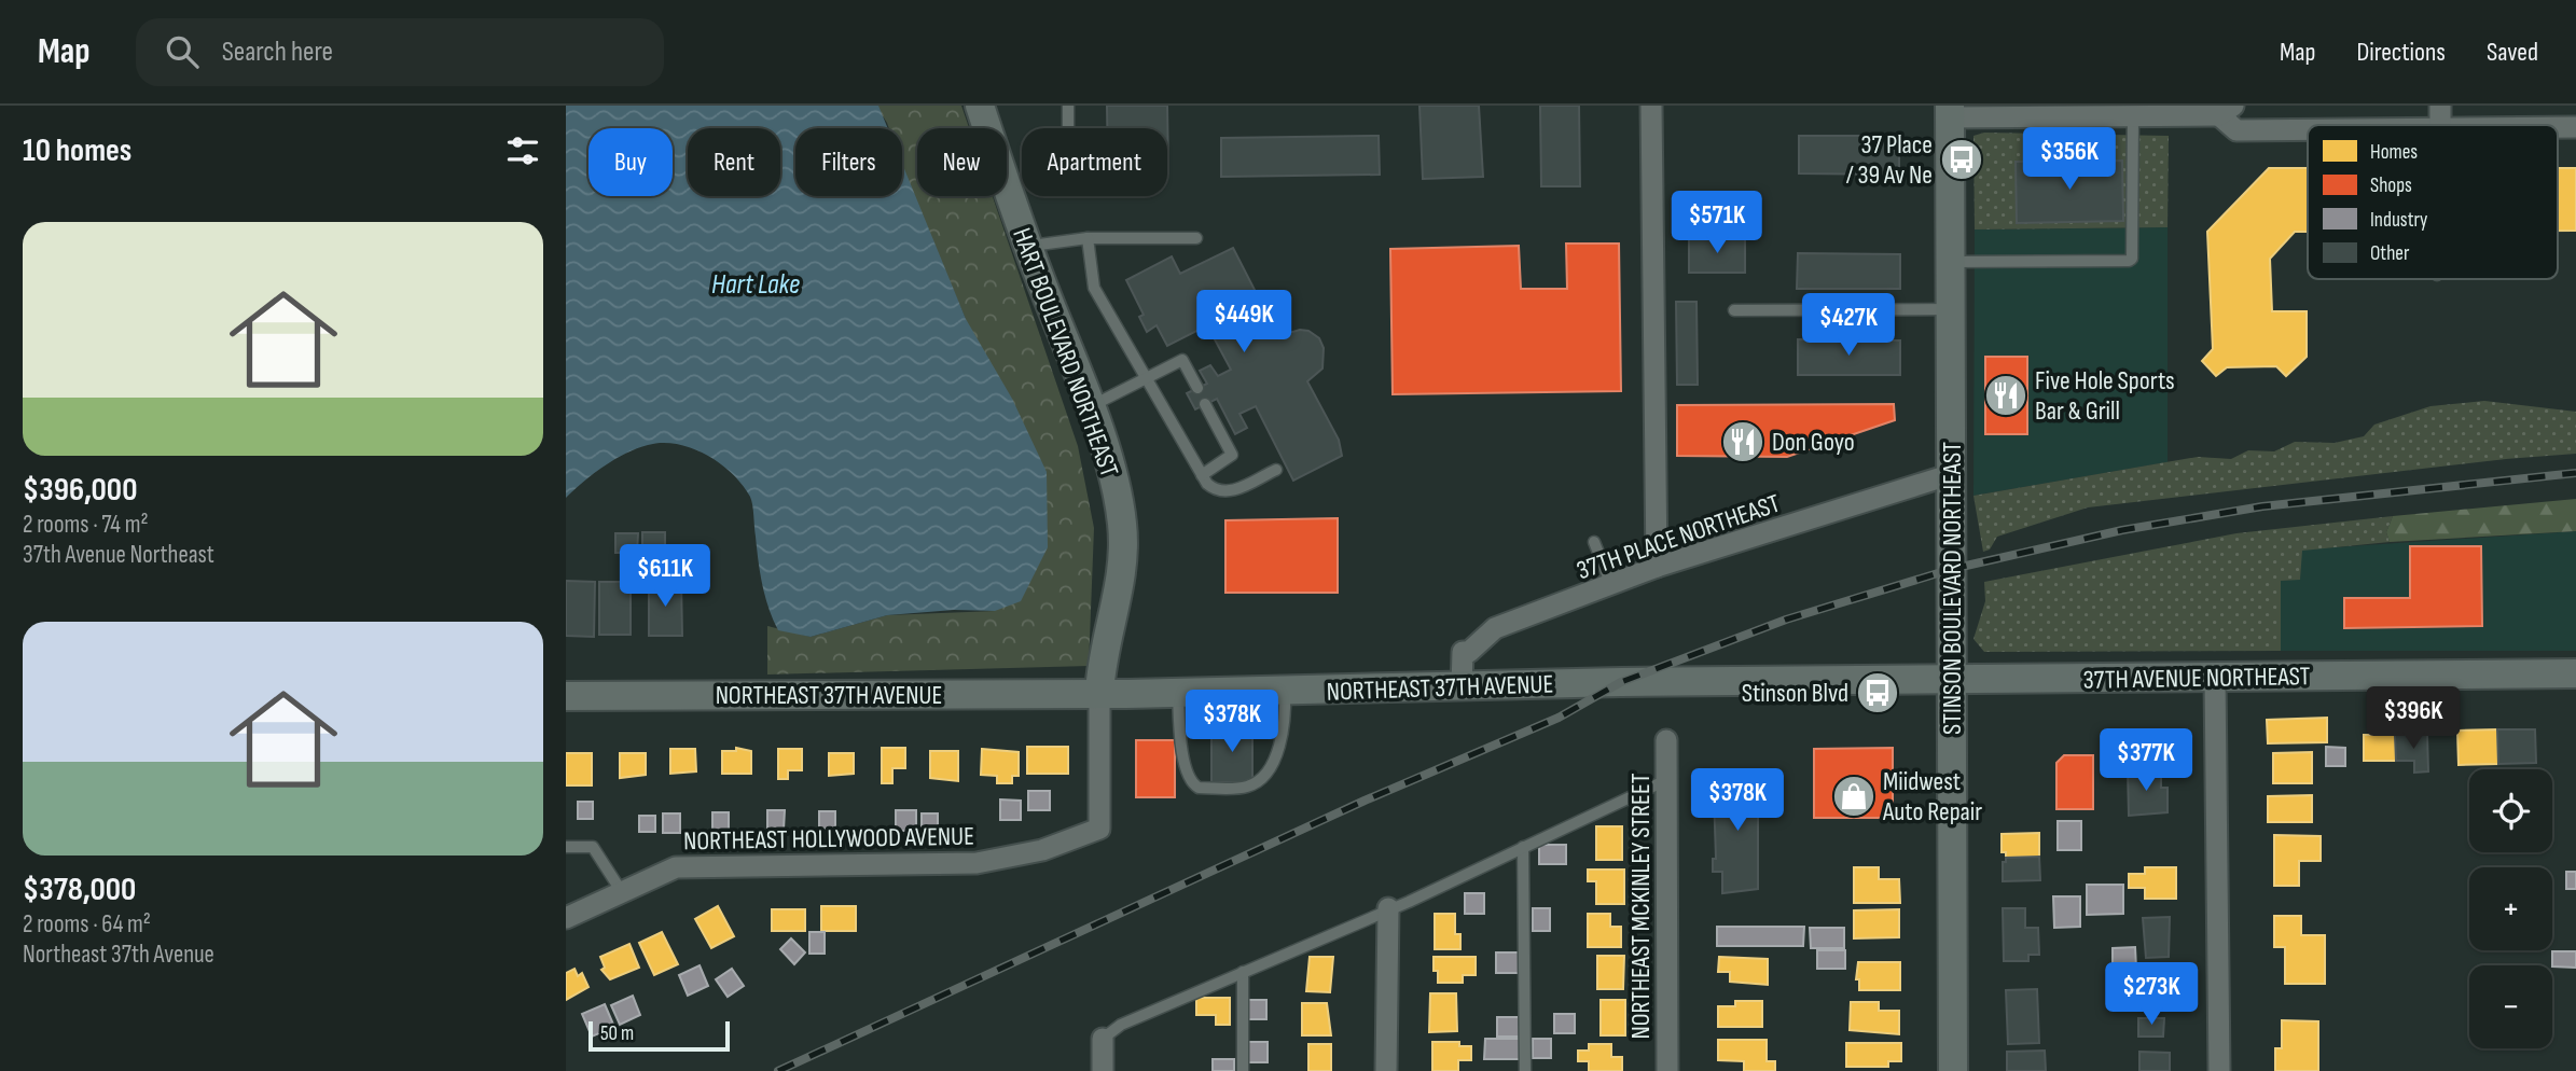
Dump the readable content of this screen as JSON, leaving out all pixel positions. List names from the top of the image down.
{
  "streets": {
    "street": [
      "HART BOULEVARD NORTHEAST",
      "37TH PLACE NORTHEAST",
      "STINSON BOULEVARD NORTHEAST",
      "37TH AVENUE NORTHEAST",
      "NORTHEAST 37TH AVENUE",
      "NORTHEAST HOLLYWOOD AVENUE",
      "NORTHEAST MCKINLEY STREET"
    ]
  },
  "crossings": [
    ["HART BOULEVARD NORTHEAST", "NORTHEAST 37TH AVENUE"],
    ["HART BOULEVARD NORTHEAST", "NORTHEAST HOLLYWOOD AVENUE"],
    ["37TH PLACE NORTHEAST", "STINSON BOULEVARD NORTHEAST"],
    ["37TH PLACE NORTHEAST", "NORTHEAST 37TH AVENUE"],
    ["STINSON BOULEVARD NORTHEAST", "37TH AVENUE NORTHEAST"],
    ["STINSON BOULEVARD NORTHEAST", "NORTHEAST 37TH AVENUE"],
    ["37TH AVENUE NORTHEAST", "NORTHEAST 37TH AVENUE"],
    ["NORTHEAST 37TH AVENUE", "NORTHEAST HOLLYWOOD AVENUE"]
  ],
  "water": ["Hart Lake"],
  "places": {
    "bus stop": ["37 Place / 39 Av Ne", "Stinson Blvd"],
    "restaurant": ["Five Hole Sports Bar & Grill", "Don Goyo"],
    "shop": ["Miidwest Auto Repair"]
  },
  "legend": [
    "Homes",
    "Shops",
    "Industry",
    "Other"
  ],
  "scale_bar": "50 m",
  "page": {
    "header": "Map",
    "search": "Search here",
    "nav": ["Map", "Directions", "Saved"],
    "heading": "10 homes",
    "price": [
      "$356K",
      "$571K",
      "$449K",
      "$427K",
      "$611K",
      "$396K",
      "$378K",
      "$377K",
      "$378K",
      "$273K"
    ],
    "chip": [
      "Buy",
      "Rent",
      "Filters",
      "New",
      "Apartment"
    ],
    "list": [
      {
        "name": "$396,000",
        "note": "2 rooms · 74 m² · 37th Avenue Northeast"
      },
      {
        "name": "$378,000",
        "note": "2 rooms · 64 m² · Northeast 37th Avenue"
      }
    ],
    "map_buttons": ["+", "−"],
    "scale": "50 m"
  }
}
